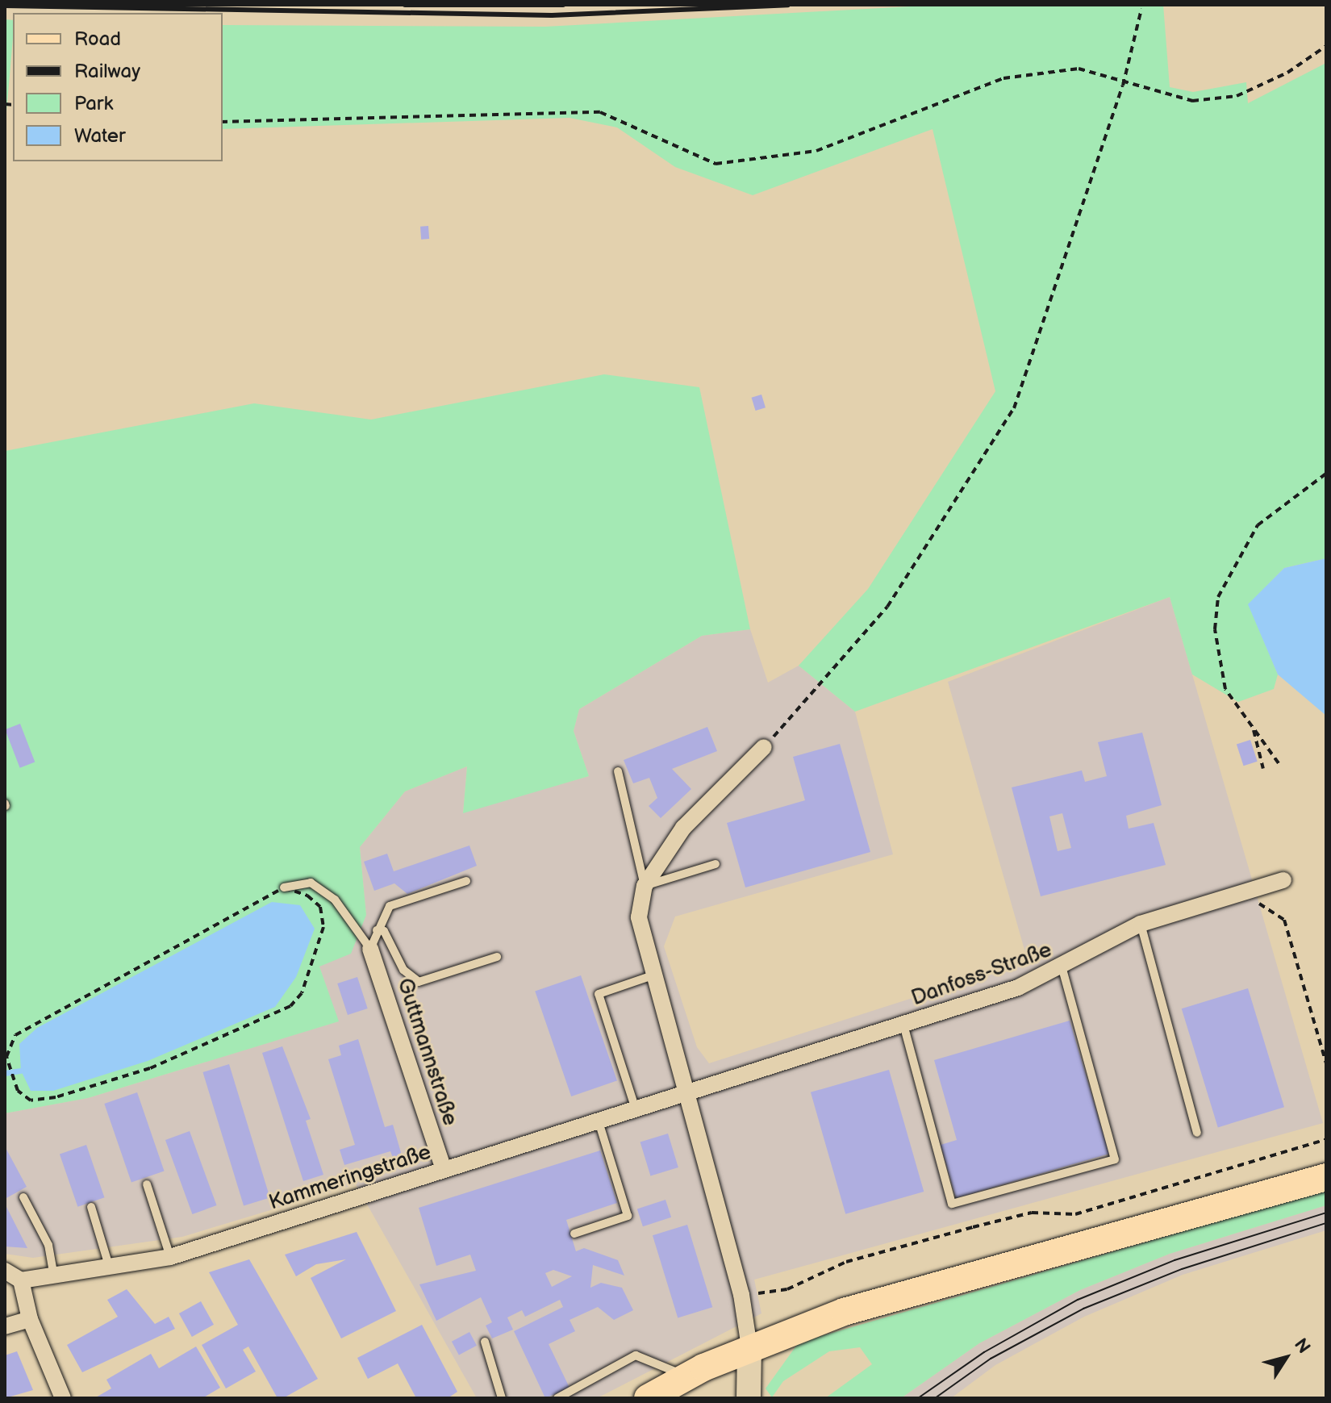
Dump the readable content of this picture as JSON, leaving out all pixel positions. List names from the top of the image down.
{
  "streets": {
    "street": ["Danfoss-Straße", "Guttmannstraße", "Kammeringstraße"]
  },
  "crossings": [
    ["Danfoss-Straße", "Kammeringstraße"],
    ["Guttmannstraße", "Kammeringstraße"]
  ],
  "legend": [
    "Road",
    "Railway",
    "Park",
    "Water"
  ],
  "north": "top right"
}
